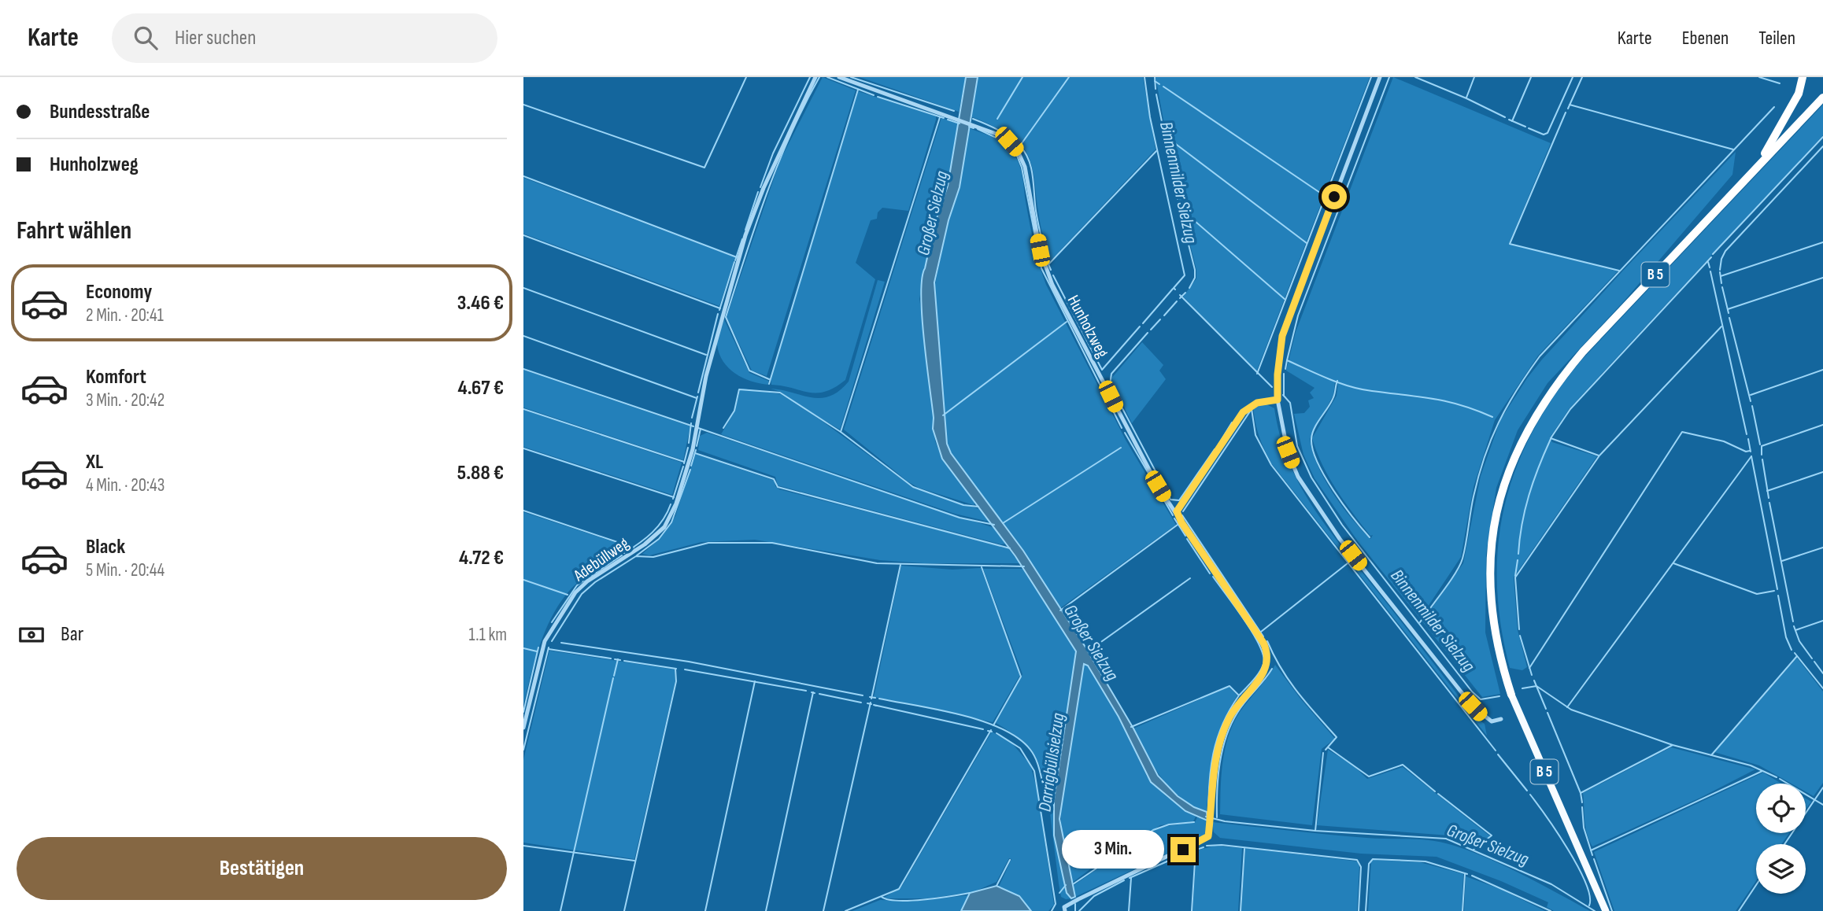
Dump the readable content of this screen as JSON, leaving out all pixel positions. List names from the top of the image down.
{
  "streets": {
    "highway": ["B 5"],
    "street": ["Hunholzweg", "Adebüllweg"]
  },
  "water": ["Binnenmilder Sielzug", "Großer Sielzug", "Darrigbüllsielzug"],
  "page": {
    "header": "Karte",
    "search": "Hier suchen",
    "nav": ["Karte", "Ebenen", "Teilen"],
    "banner": ["Bundesstraße", "Hunholzweg"],
    "heading": "Fahrt wählen",
    "list": [
      {
        "name": "Economy",
        "note": "2 Min. · 20:41",
        "value": "3.46 €"
      },
      {
        "name": "Komfort",
        "note": "3 Min. · 20:42",
        "value": "4.67 €"
      },
      {
        "name": "XL",
        "note": "4 Min. · 20:43",
        "value": "5.88 €"
      },
      {
        "name": "Black",
        "note": "5 Min. · 20:44",
        "value": "4.72 €"
      }
    ],
    "pay": ["Bar", "1.1 km"],
    "buttons": "Bestätigen",
    "bubble": "3 Min."
  }
}
